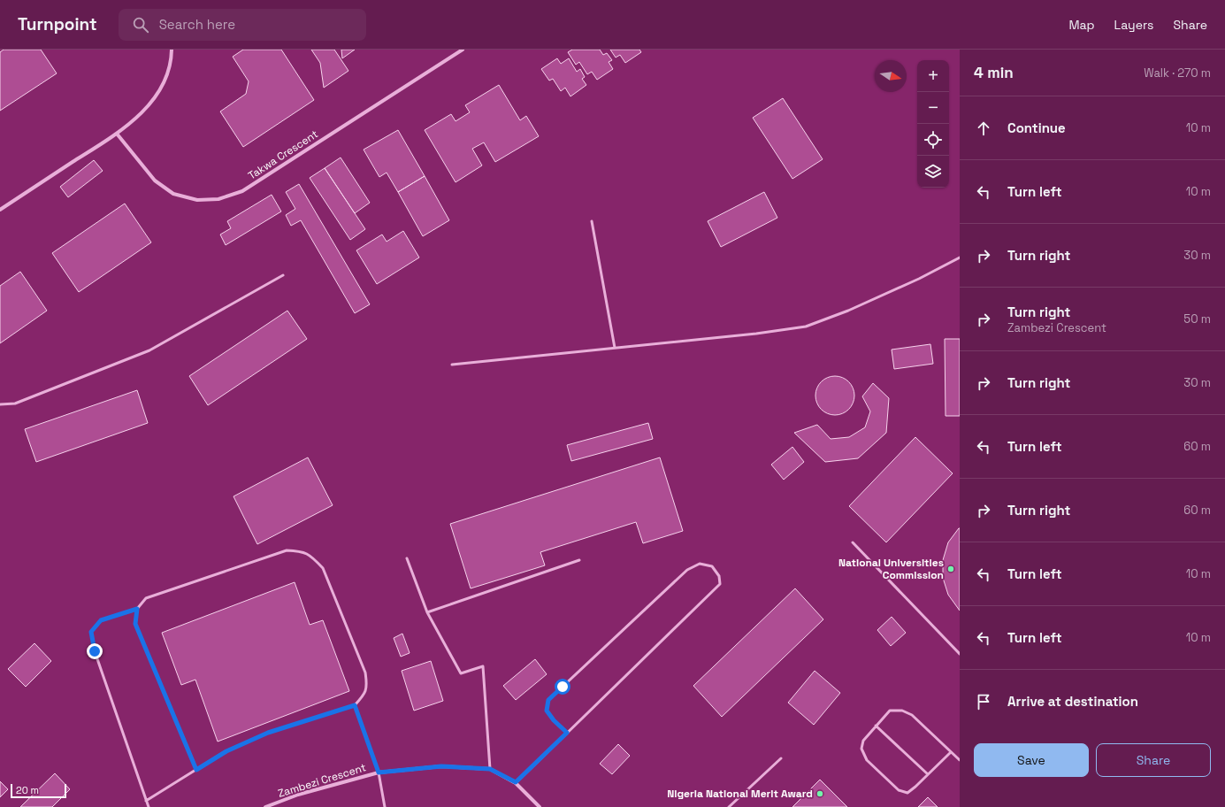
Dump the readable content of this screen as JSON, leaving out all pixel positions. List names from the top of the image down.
{
  "streets": {
    "street": ["Takwa Crescent", "Zambezi Crescent"]
  },
  "places": ["National Universities Commission", "Nigeria National Merit Award"],
  "scale_bar": "20 m",
  "north": "right",
  "page": {
    "header": "Turnpoint",
    "search": "Search here",
    "nav": ["Map", "Layers", "Share"],
    "heading": ["4 min", "Walk · 270 m"],
    "map_buttons": ["+", "−"],
    "list": [
      ["Continue", "10 m"],
      ["Turn left", "10 m"],
      ["Turn right", "30 m"],
      ["Turn right", "Zambezi Crescent", "50 m"],
      ["Turn right", "30 m"],
      ["Turn left", "60 m"],
      ["Turn right", "60 m"],
      ["Turn left", "10 m"],
      ["Turn left", "10 m"],
      "Arrive at destination"
    ],
    "buttons": ["Save", "Share"],
    "scale": "20 m"
  }
}
